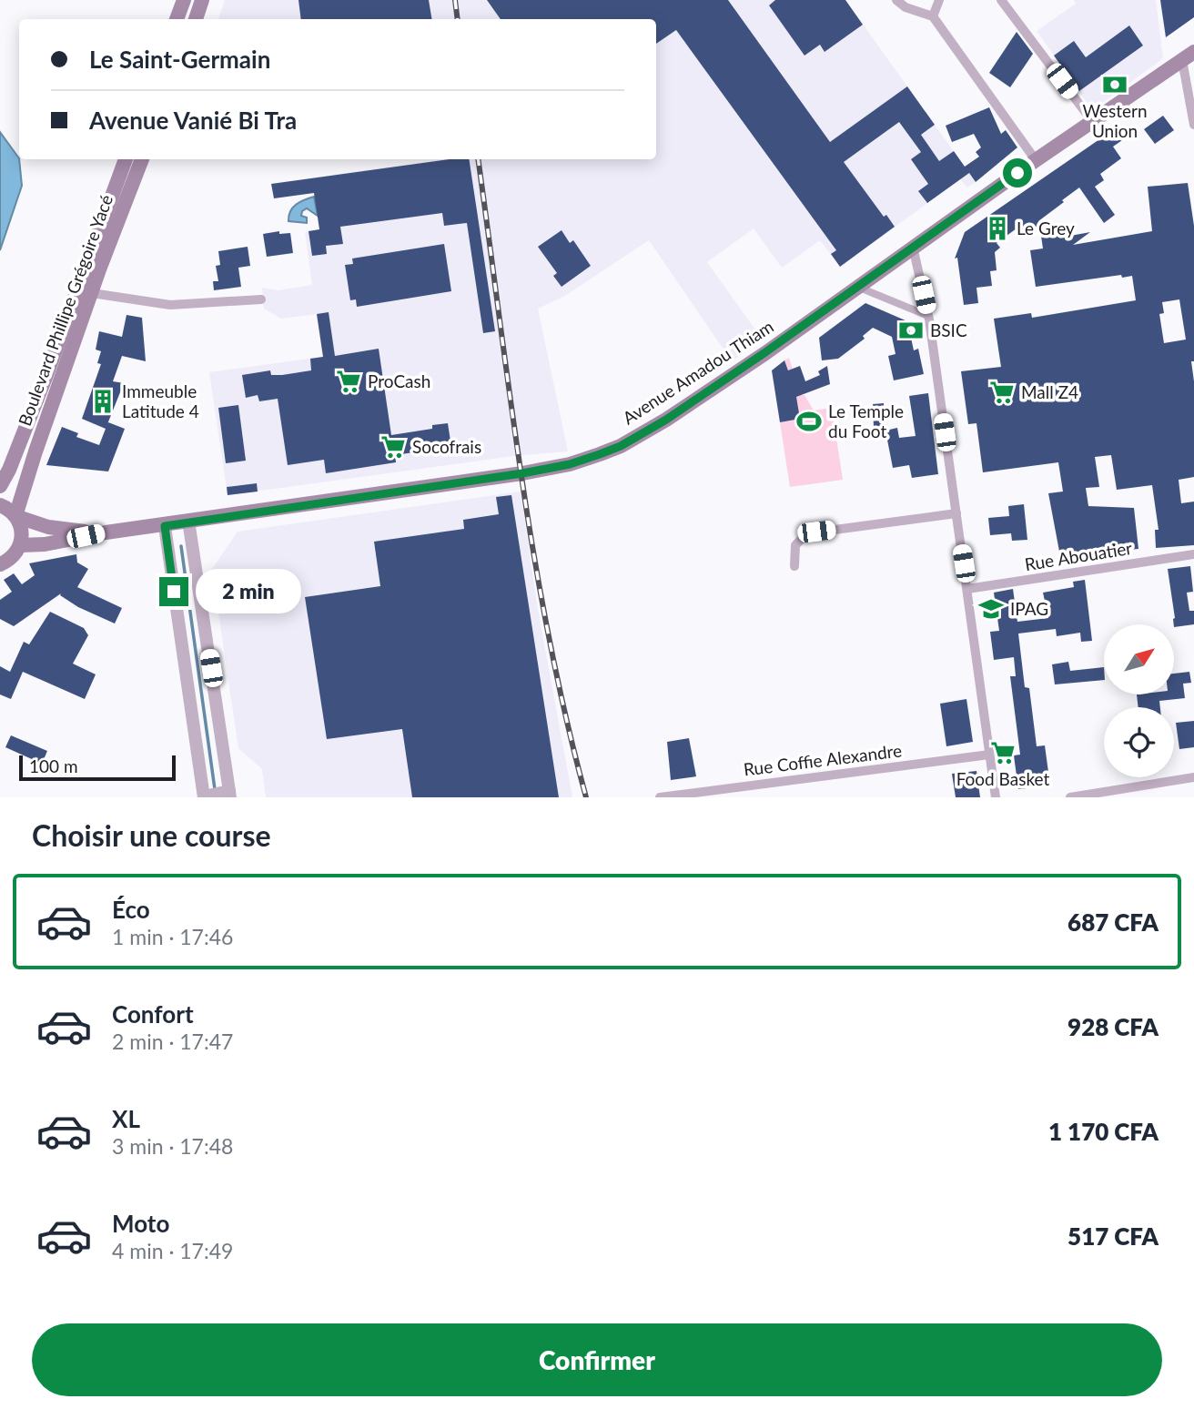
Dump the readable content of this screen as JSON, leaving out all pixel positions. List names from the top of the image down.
{
  "streets": {
    "main road": ["Boulevard Phillipe Grégoire Yacé", "Avenue Amadou Thiam"],
    "street": ["Rue Abouatier", "Rue Coffie Alexandre"]
  },
  "crossings": [
    ["Boulevard Phillipe Grégoire Yacé", "Avenue Amadou Thiam"]
  ],
  "places": {
    "bank": ["Western Union", "BSIC"],
    "building": ["Le Grey", "Immeuble Latitude 4"],
    "supermarket": [
      "ProCash",
      "Mall Z4",
      "Socofrais",
      "Food Basket"
    ],
    "sports": ["Le Temple du Foot"],
    "school or university": ["IPAG"]
  },
  "scale_bar": "100 m",
  "north": "top right",
  "page": {
    "banner": ["Le Saint-Germain", "Avenue Vanié Bi Tra"],
    "bubble": "2 min",
    "scale": "100 m",
    "heading": "Choisir une course",
    "list": [
      {
        "name": "Éco",
        "note": "1 min · 17:46",
        "value": "687 CFA"
      },
      {
        "name": "Confort",
        "note": "2 min · 17:47",
        "value": "928 CFA"
      },
      {
        "name": "XL",
        "note": "3 min · 17:48",
        "value": "1 170 CFA"
      },
      {
        "name": "Moto",
        "note": "4 min · 17:49",
        "value": "517 CFA"
      }
    ],
    "buttons": "Confirmer"
  }
}
